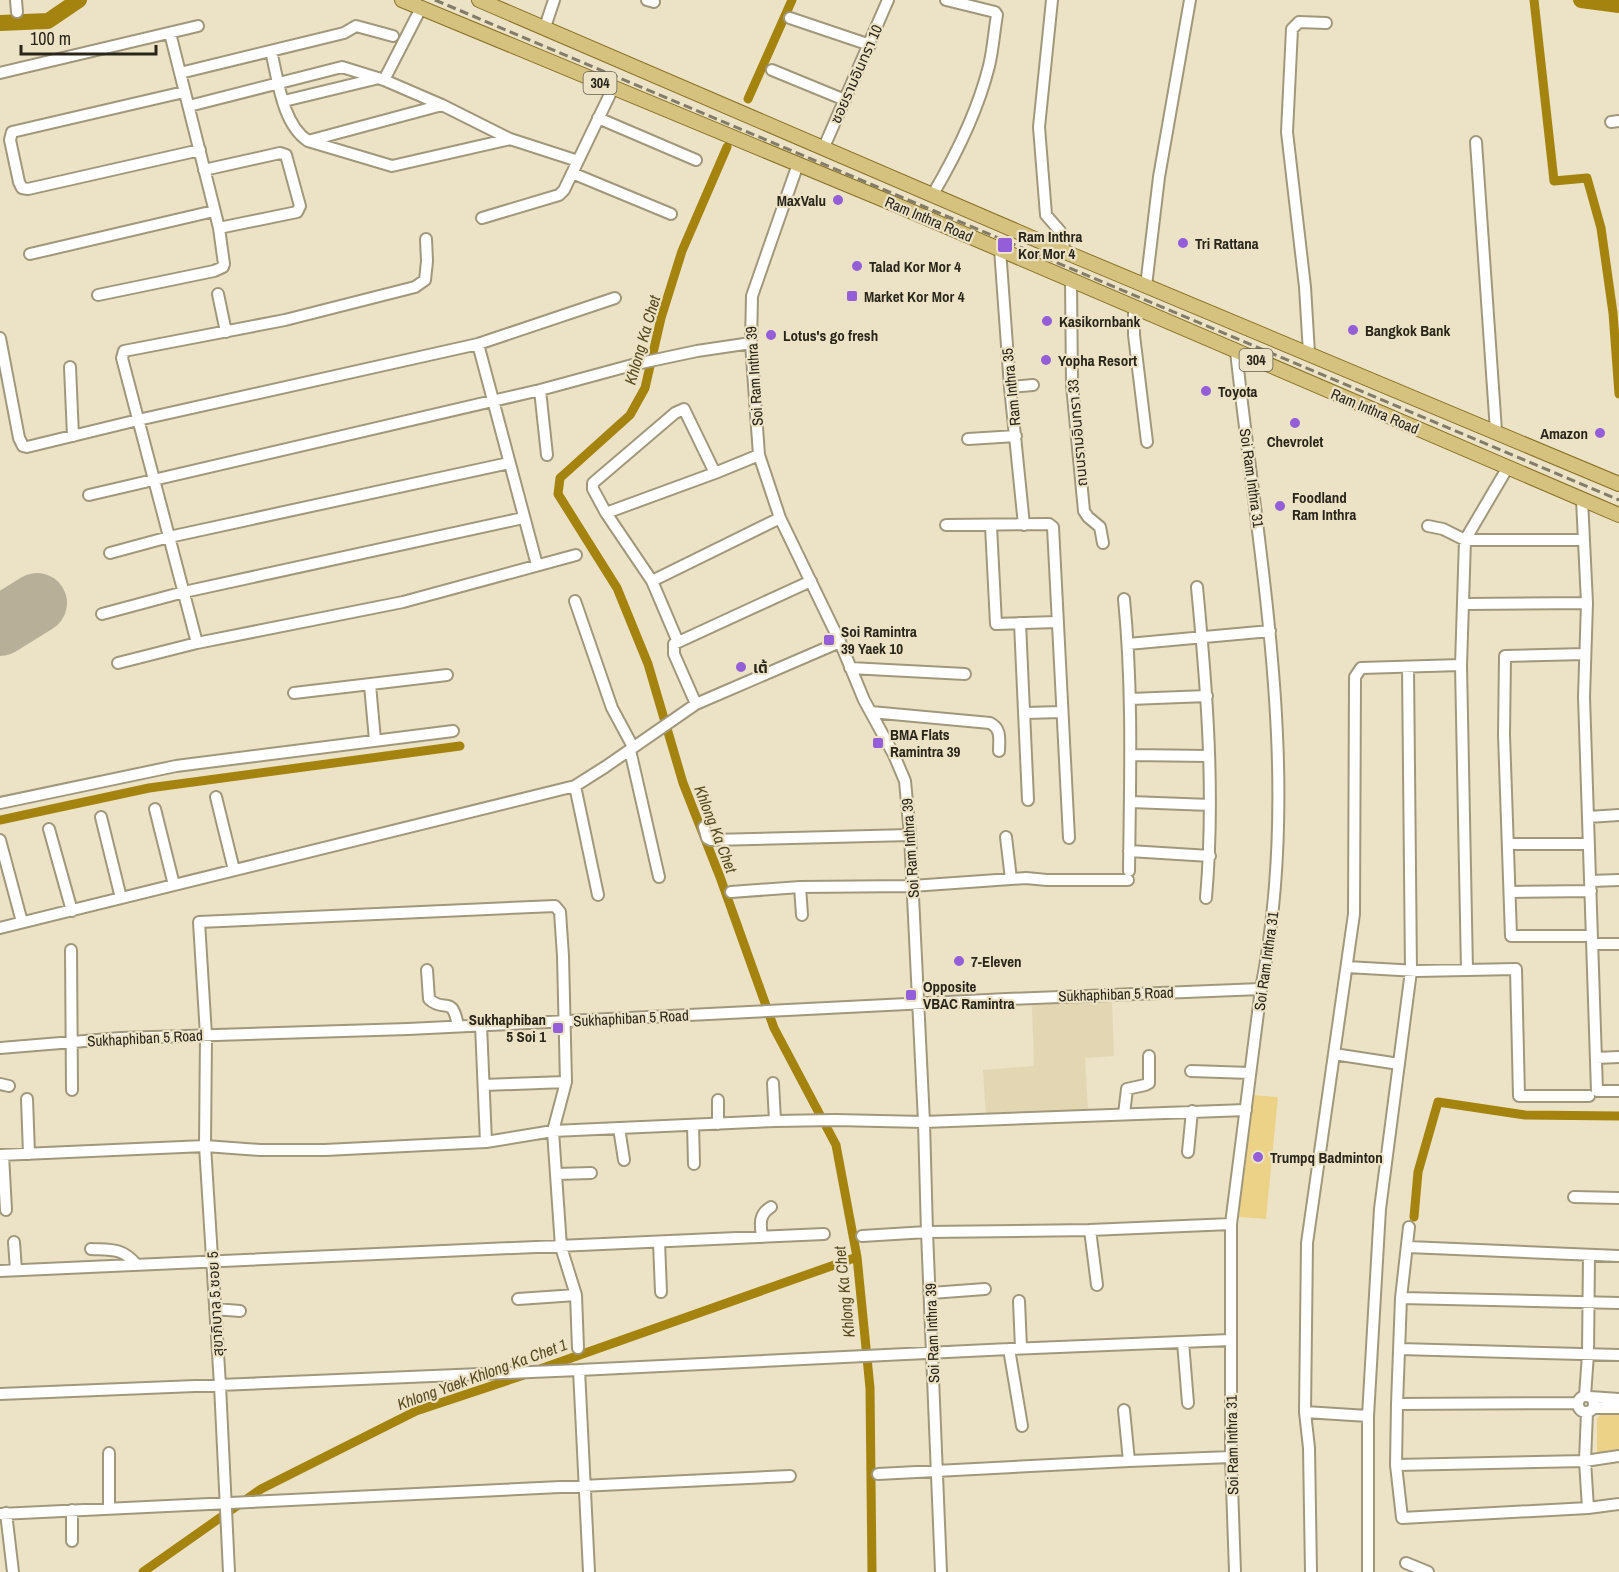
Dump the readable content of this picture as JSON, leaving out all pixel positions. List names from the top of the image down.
{
  "streets": {
    "main road": ["304", "Ram Inthra Road"],
    "street": [
      "ซอยรามอินทรา 10",
      "Soi Ram Inthra 39",
      "Ram Inthra 35",
      "ถนนรามอินทรา 33",
      "Soi Ram Inthra 31",
      "Sukhaphiban 5 Road",
      "สุขาภิบาล 5 ซอย 5"
    ]
  },
  "crossings": [
    ["ซอยรามอินทรา 10", "Ram Inthra Road"],
    ["Ram Inthra Road", "Soi Ram Inthra 39"],
    ["Ram Inthra Road", "Ram Inthra 35"],
    ["Ram Inthra Road", "ถนนรามอินทรา 33"],
    ["Ram Inthra Road", "Soi Ram Inthra 31"],
    ["Soi Ram Inthra 39", "Sukhaphiban 5 Road"],
    ["Soi Ram Inthra 31", "Sukhaphiban 5 Road"],
    ["Sukhaphiban 5 Road", "สุขาภิบาล 5 ซอย 5"]
  ],
  "water": ["Khlong Ka Chet", "Khlong Yaek Khlong Ka Chet 1"],
  "places": {
    "other": [
      "MaxValu",
      "Tri Rattana",
      "Talad Kor Mor 4",
      "Kasikornbank",
      "Bangkok Bank",
      "Lotus's go fresh",
      "Yopha Resort",
      "Toyota",
      "Chevrolet",
      "Amazon",
      "Foodland Ram Inthra",
      "เต้",
      "7-Eleven",
      "Trumpq Badminton"
    ],
    "transit": [
      "Ram Inthra Kor Mor 4",
      "Market Kor Mor 4",
      "Soi Ramintra 39 Yaek 10",
      "BMA Flats Ramintra 39",
      "Opposite VBAC Ramintra",
      "Sukhaphiban 5 Soi 1"
    ]
  },
  "scale_bar": "100 m"
}
